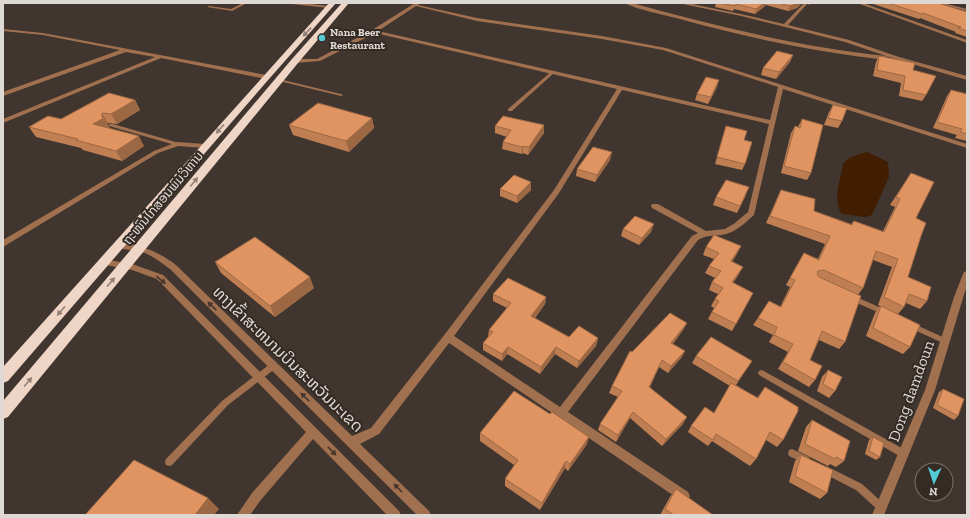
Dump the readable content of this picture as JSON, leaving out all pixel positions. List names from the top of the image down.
{
  "streets": {
    "highway": ["ຖະໜົນໄກສອນພົມວິຫານ"],
    "street": ["ທາງເຂົ້າສະຫນາມບິນສະຫວັນນະເຂດ", "Dong damdoun"]
  },
  "crossings": [
    ["ຖະໜົນໄກສອນພົມວິຫານ", "ທາງເຂົ້າສະຫນາມບິນສະຫວັນນະເຂດ"]
  ],
  "places": ["Nana Beer Restaurant"],
  "north": "bottom"
}
